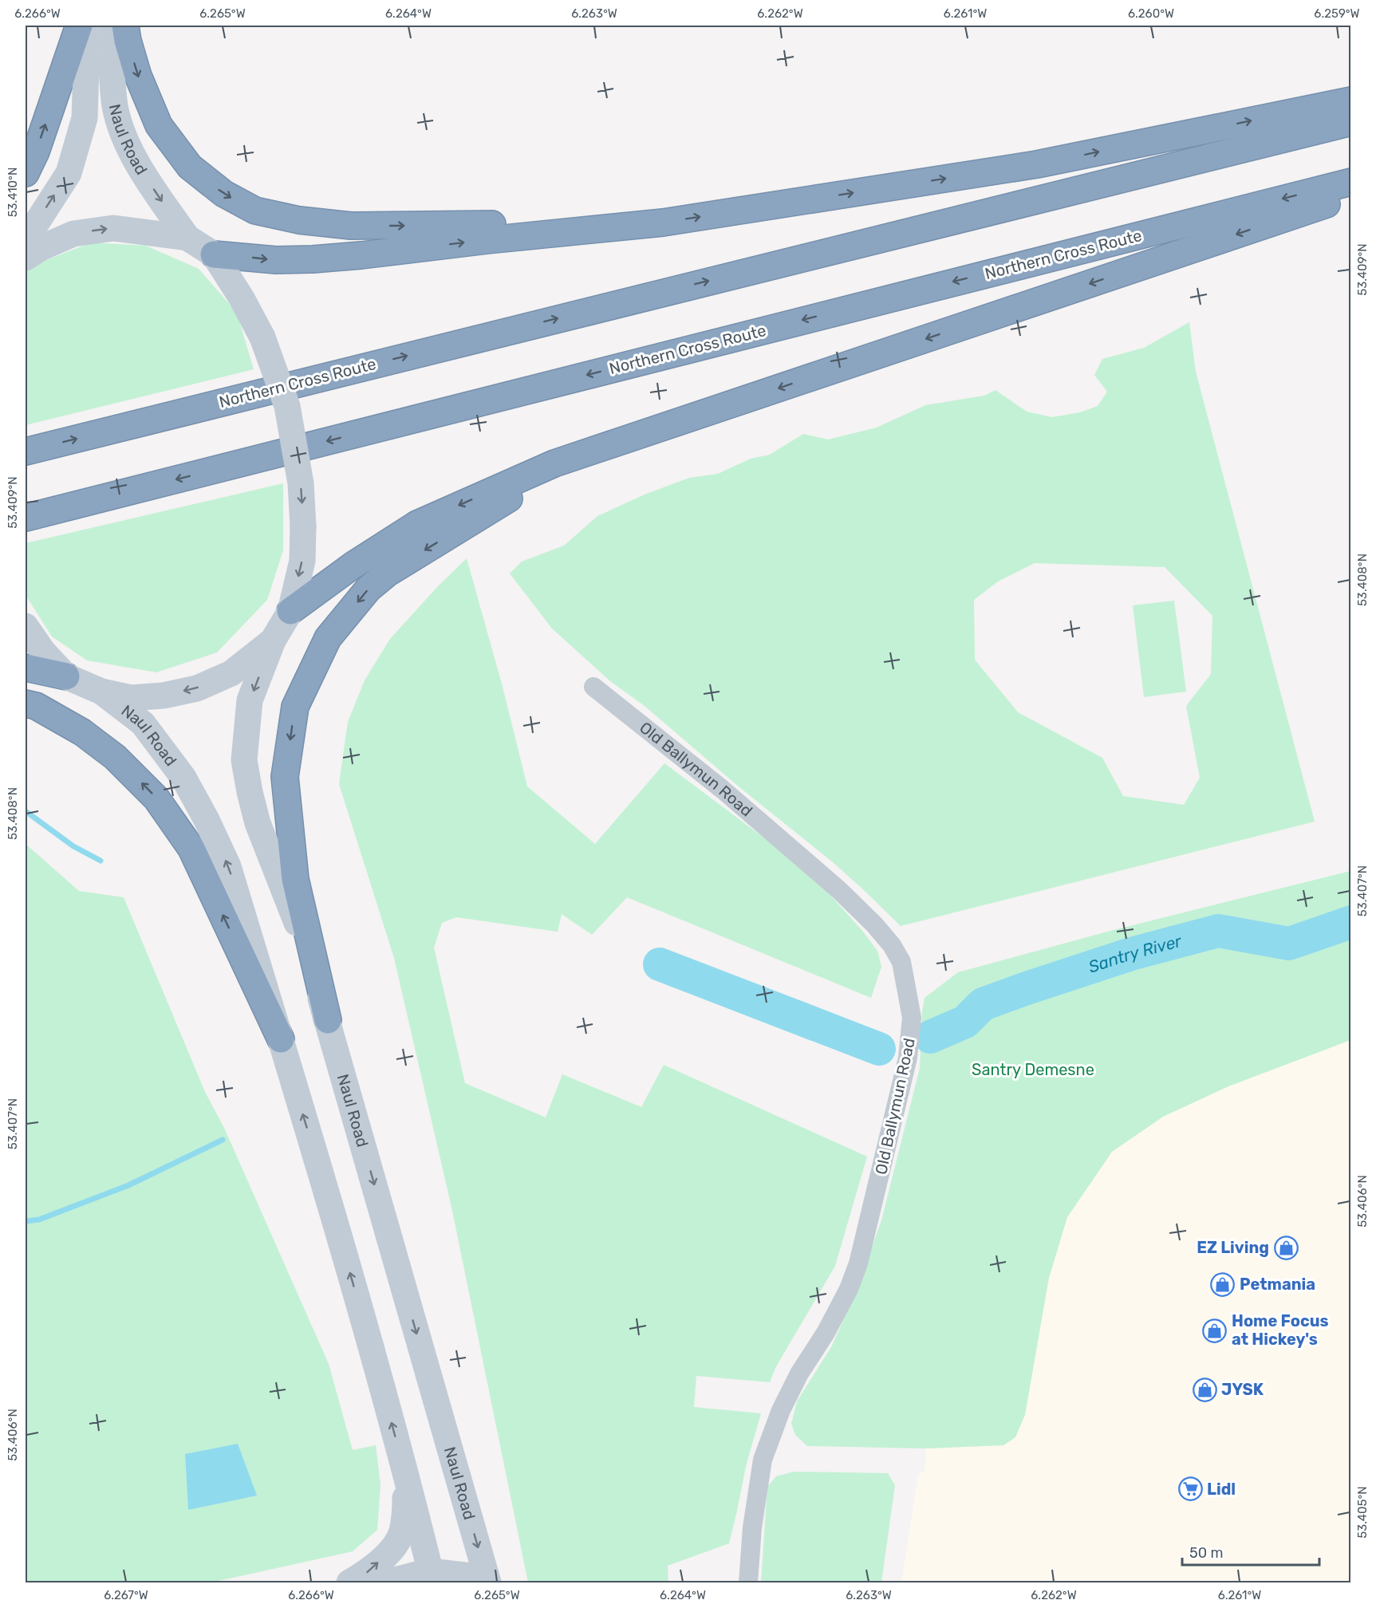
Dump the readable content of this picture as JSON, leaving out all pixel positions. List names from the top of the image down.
{
  "streets": {
    "highway": ["Northern Cross Route"],
    "main road": ["Naul Road"],
    "street": ["Old Ballymun Road"]
  },
  "water": ["Santry River"],
  "parks": ["Santry Demesne"],
  "places": {
    "shop": [
      "EZ Living",
      "Petmania",
      "Home Focus at Hickey's",
      "JYSK"
    ],
    "supermarket": ["Lidl"]
  },
  "scale_bar": "50 m",
  "coordinates": [
    "6.266°W",
    "6.265°W",
    "6.264°W",
    "6.263°W",
    "6.262°W",
    "6.261°W",
    "6.260°W",
    "6.259°W",
    "53.410°N",
    "53.409°N",
    "53.408°N",
    "53.407°N",
    "53.406°N",
    "53.405°N",
    "6.267°W"
  ]
}
